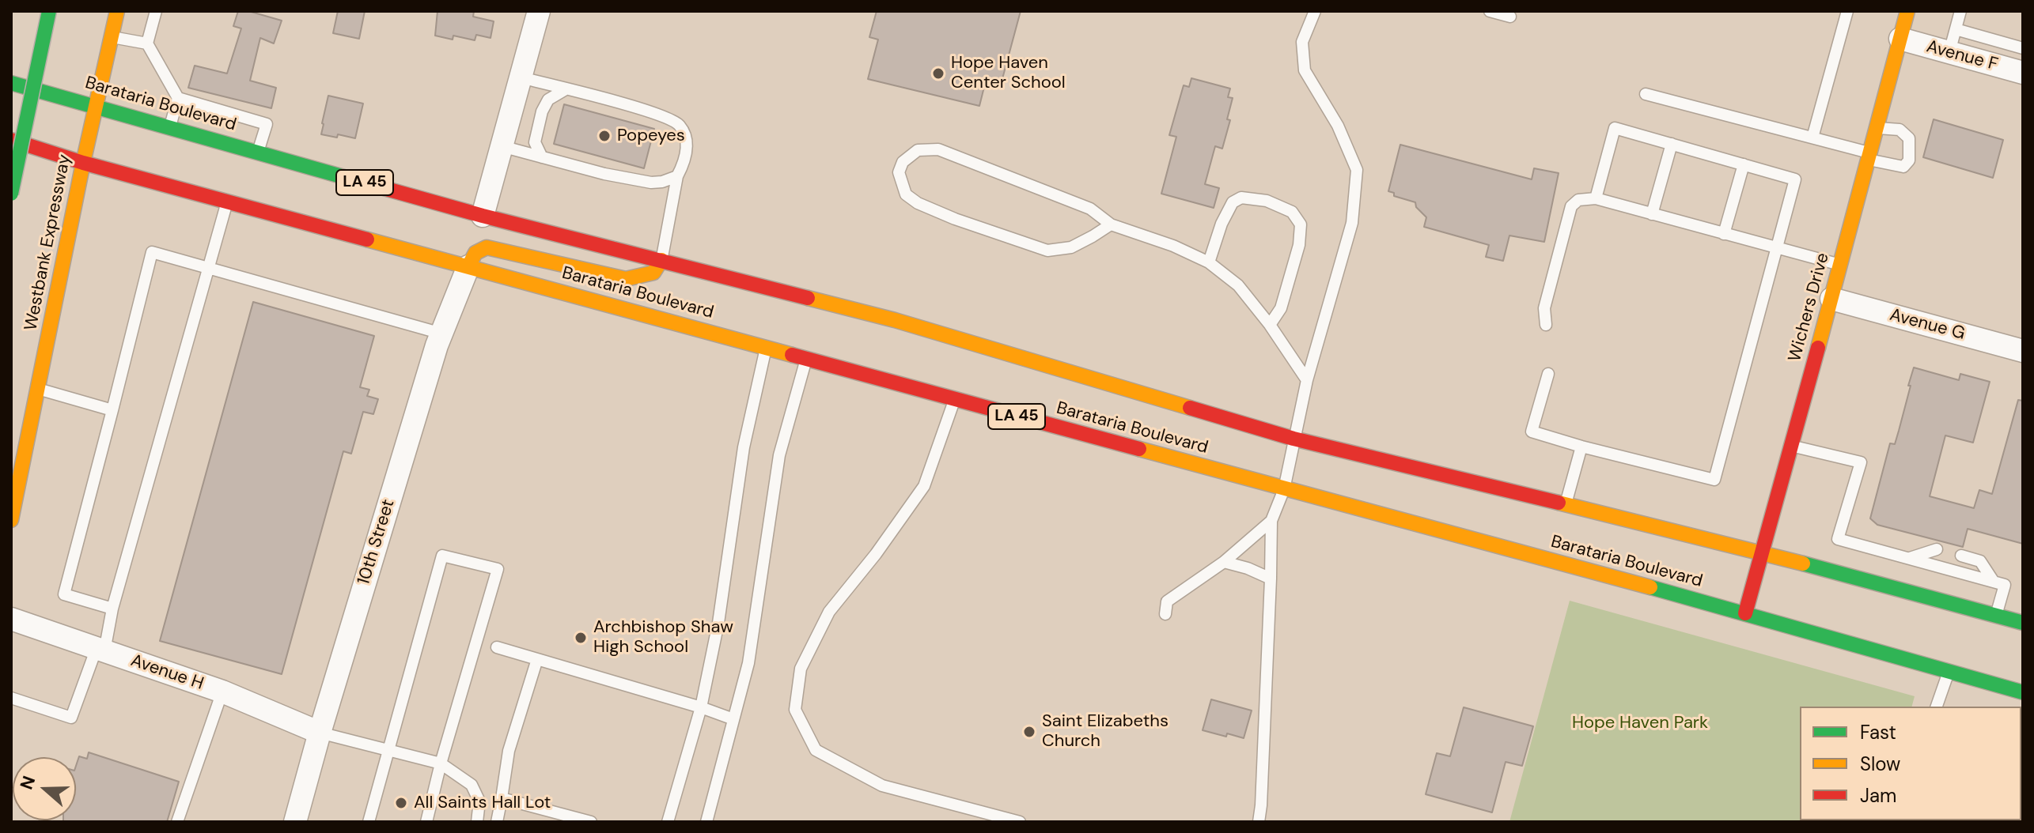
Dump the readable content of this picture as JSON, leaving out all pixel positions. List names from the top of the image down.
{
  "streets": {
    "main road": [
      "Barataria Boulevard",
      "LA 45",
      "Westbank Expressway",
      "Wichers Drive"
    ],
    "street": [
      "Avenue F",
      "Avenue G",
      "10th Street",
      "Avenue H"
    ]
  },
  "crossings": [
    ["Avenue F", "Wichers Drive"],
    ["Barataria Boulevard", "Westbank Expressway"],
    ["Barataria Boulevard", "Wichers Drive"],
    ["Barataria Boulevard", "10th Street"],
    ["Wichers Drive", "Avenue G"],
    ["10th Street", "Avenue H"]
  ],
  "parks": ["Hope Haven Park"],
  "places": [
    "Hope Haven Center School",
    "Popeyes",
    "Archbishop Shaw High School",
    "Saint Elizabeths Church",
    "All Saints Hall Lot"
  ],
  "legend": ["Fast", "Slow", "Jam"],
  "north": "left"
}
